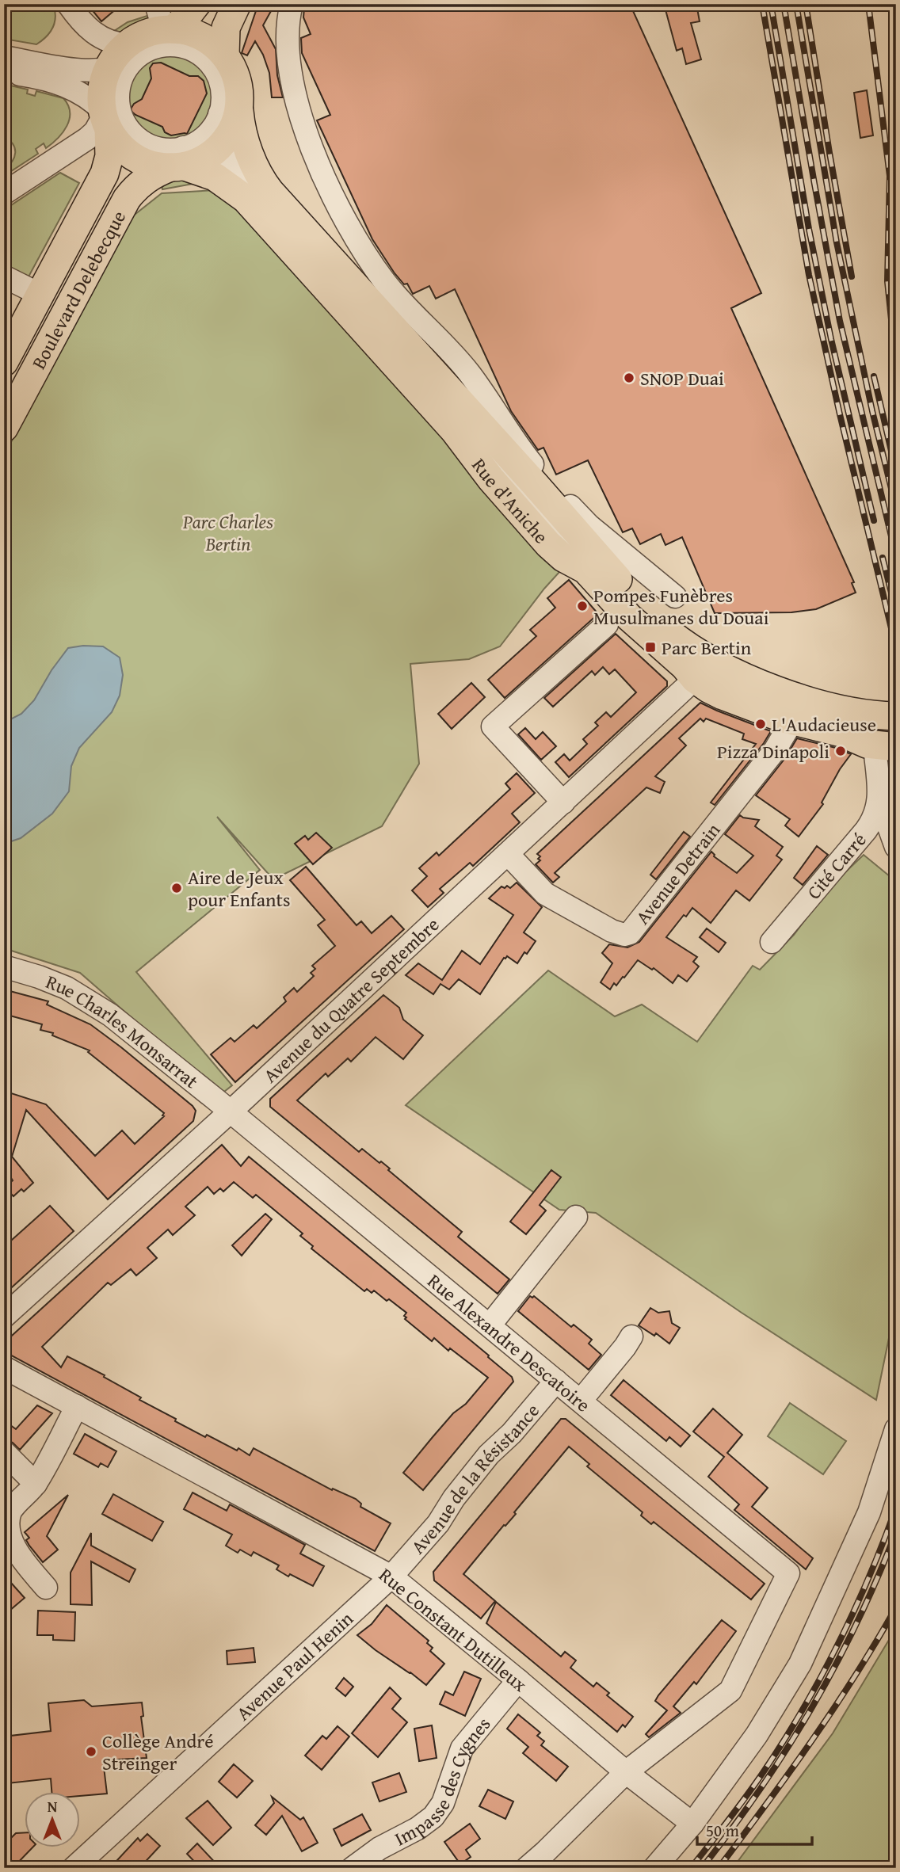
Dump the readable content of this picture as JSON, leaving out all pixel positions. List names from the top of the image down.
{
  "streets": {
    "main road": ["Boulevard Delebecque", "Rue d'Aniche"],
    "street": [
      "Cité Carré",
      "Avenue Detrain",
      "Avenue du Quatre Septembre",
      "Rue Charles Monsarrat",
      "Rue Alexandre Descatoire",
      "Avenue de la Résistance",
      "Rue Constant Dutilleux",
      "Avenue Paul Henin",
      "Impasse des Cygnes"
    ]
  },
  "crossings": [
    ["Boulevard Delebecque", "Rue d'Aniche"],
    ["Rue d'Aniche", "Avenue Detrain"],
    ["Rue d'Aniche", "Avenue du Quatre Septembre"],
    ["Avenue Detrain", "Avenue du Quatre Septembre"],
    ["Avenue du Quatre Septembre", "Rue Charles Monsarrat"],
    ["Avenue du Quatre Septembre", "Rue Alexandre Descatoire"],
    ["Rue Charles Monsarrat", "Rue Alexandre Descatoire"],
    ["Rue Alexandre Descatoire", "Avenue de la Résistance"],
    ["Rue Alexandre Descatoire", "Rue Constant Dutilleux"],
    ["Avenue de la Résistance", "Rue Constant Dutilleux"],
    ["Avenue de la Résistance", "Avenue Paul Henin"],
    ["Rue Constant Dutilleux", "Avenue Paul Henin"],
    ["Rue Constant Dutilleux", "Impasse des Cygnes"]
  ],
  "parks": ["Parc Charles Bertin"],
  "places": {
    "other": [
      "SNOP Duai",
      "Pompes Funèbres Musulmanes du Douai",
      "L'Audacieuse",
      "Pizza Dinapoli",
      "Aire de Jeux pour Enfants",
      "Collège André Streinger"
    ],
    "transit": ["Parc Bertin"]
  },
  "scale_bar": "50 m",
  "north": "top"
}
